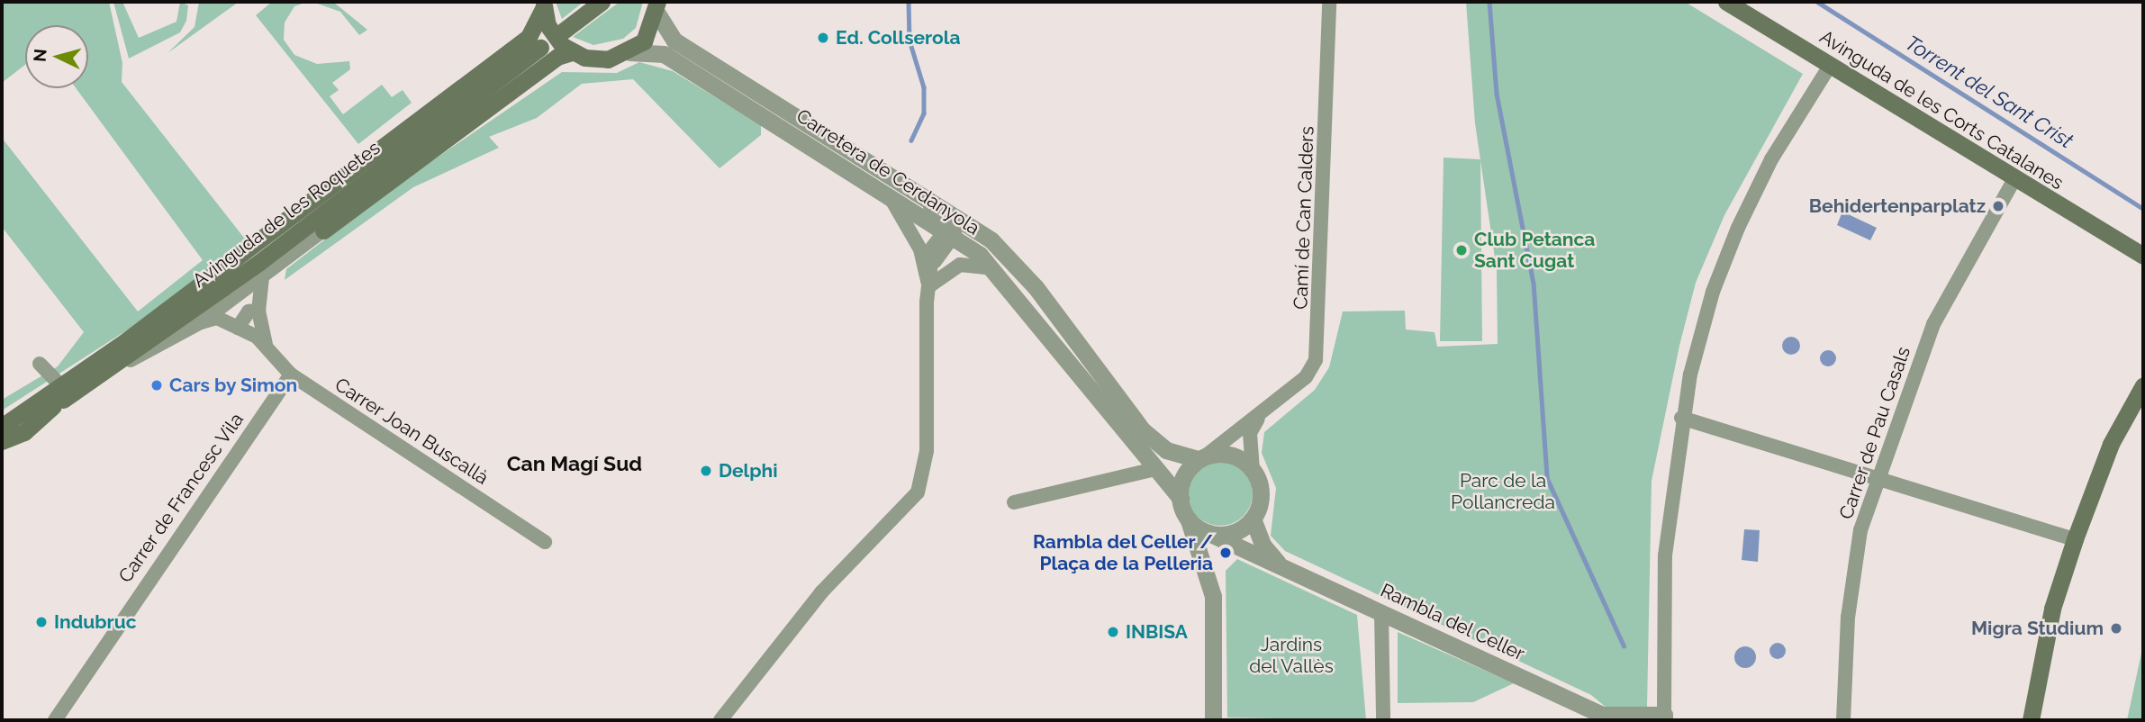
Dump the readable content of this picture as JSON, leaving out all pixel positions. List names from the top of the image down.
{
  "streets": {
    "main road": ["Avinguda de les Corts Catalanes", "Avinguda de les Roquetes"],
    "street": [
      "Carretera de Cerdanyola",
      "Camí de Can Calders",
      "Carrer Joan Buscallà",
      "Carrer de Pau Casals",
      "Carrer de Francesc Vila",
      "Rambla del Celler"
    ]
  },
  "crossings": [
    ["Avinguda de les Corts Catalanes", "Carrer de Pau Casals"],
    ["Carretera de Cerdanyola", "Camí de Can Calders"],
    ["Carretera de Cerdanyola", "Rambla del Celler"],
    ["Camí de Can Calders", "Rambla del Celler"],
    ["Carrer Joan Buscallà", "Carrer de Francesc Vila"]
  ],
  "districts": ["Can Magí Sud"],
  "water": ["Torrent del Sant Crist"],
  "parks": ["Parc de la Pollancreda", "Jardins del Vallès"],
  "places": [
    "Ed. Collserola",
    "Behidertenparplatz",
    "Club Petanca Sant Cugat",
    "Cars by Simon",
    "Delphi",
    "Rambla del Celler / Plaça de la Pelleria",
    "Indubruc",
    "Migra Studium",
    "INBISA"
  ],
  "north": "left"
}
